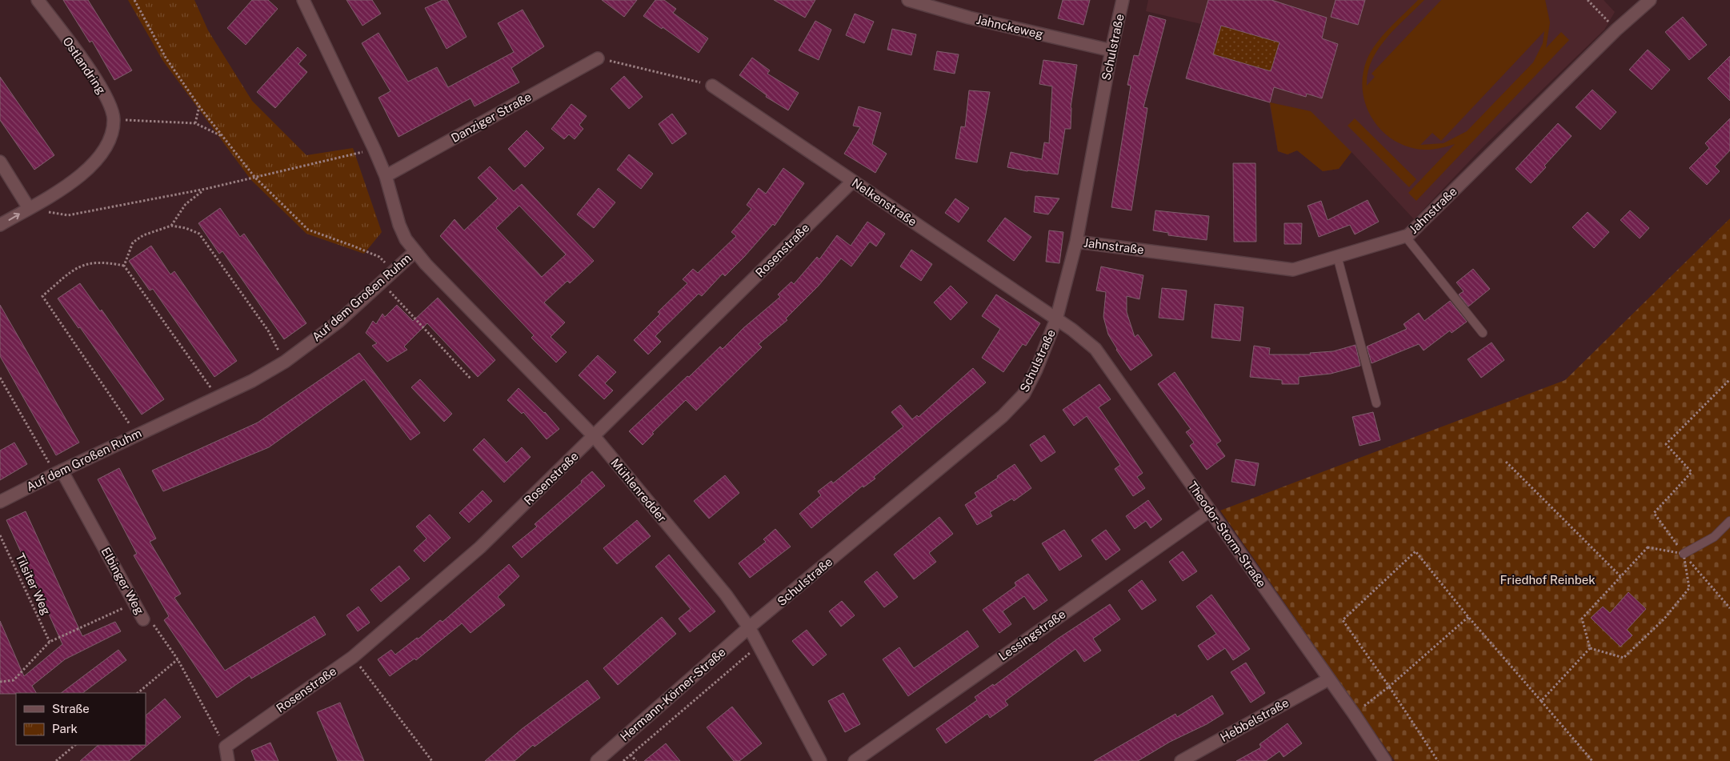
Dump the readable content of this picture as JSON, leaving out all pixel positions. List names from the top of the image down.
{
  "streets": {
    "street": [
      "Jahnckeweg",
      "Schulstraße",
      "Ostlandring",
      "Danziger Straße",
      "Nelkenstraße",
      "Jahnstraße",
      "Rosenstraße",
      "Auf dem Großen Ruhm",
      "Mühlenredder",
      "Theodor-Storm-Straße",
      "Elbinger Weg",
      "Lessingstraße",
      "Hermann-Körner-Straße",
      "Hebbelstraße"
    ],
    "path": ["Tilsiter Weg"]
  },
  "crossings": [
    ["Jahnckeweg", "Schulstraße"],
    ["Schulstraße", "Nelkenstraße"],
    ["Schulstraße", "Jahnstraße"],
    ["Schulstraße", "Mühlenredder"],
    ["Schulstraße", "Theodor-Storm-Straße"],
    ["Schulstraße", "Hermann-Körner-Straße"],
    ["Danziger Straße", "Auf dem Großen Ruhm"],
    ["Nelkenstraße", "Rosenstraße"],
    ["Nelkenstraße", "Theodor-Storm-Straße"],
    ["Rosenstraße", "Mühlenredder"],
    ["Rosenstraße", "Elbinger Weg"],
    ["Auf dem Großen Ruhm", "Mühlenredder"],
    ["Auf dem Großen Ruhm", "Elbinger Weg"],
    ["Mühlenredder", "Hermann-Körner-Straße"],
    ["Theodor-Storm-Straße", "Lessingstraße"],
    ["Theodor-Storm-Straße", "Hebbelstraße"]
  ],
  "parks": ["Friedhof Reinbek"],
  "legend": ["Straße", "Park"]
}
